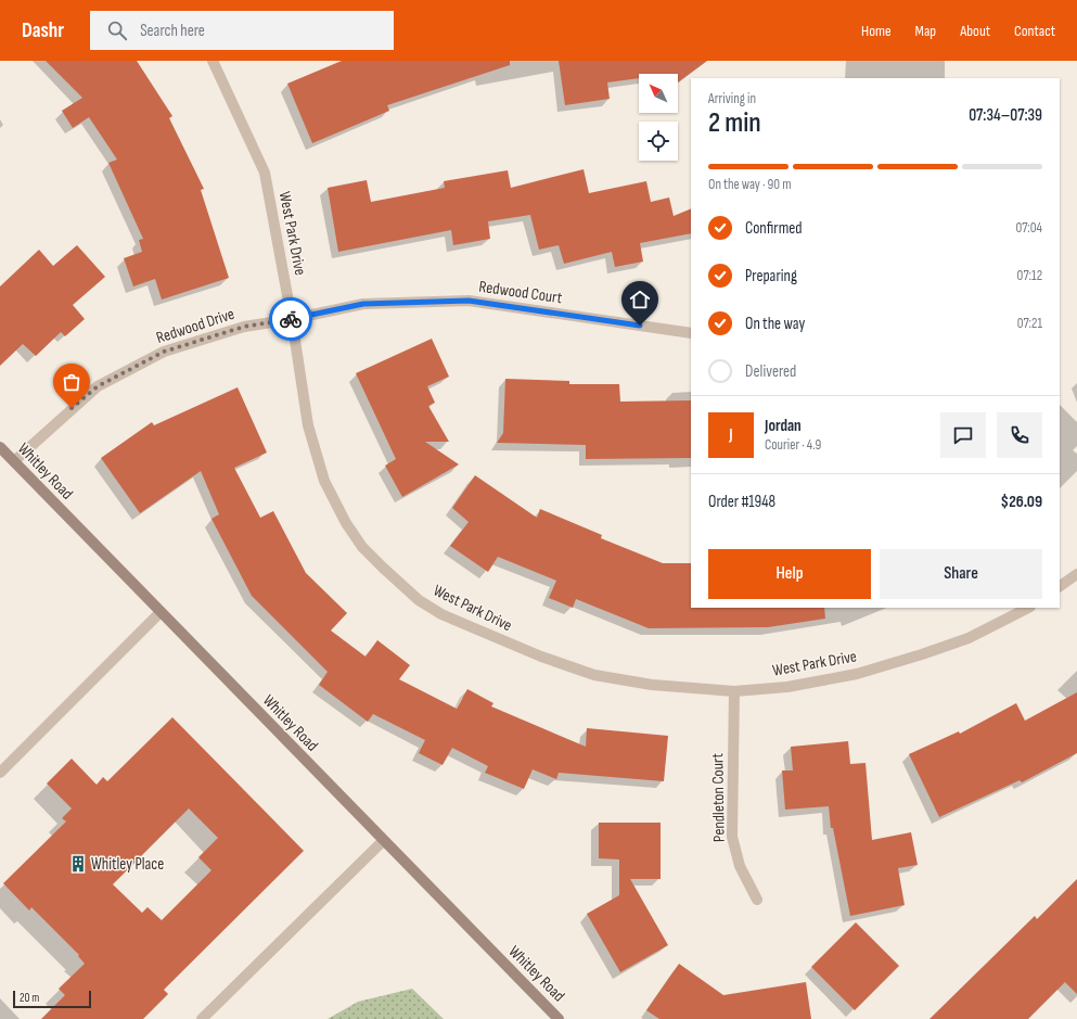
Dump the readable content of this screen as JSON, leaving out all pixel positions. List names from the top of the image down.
{
  "streets": {
    "street": [
      "West Park Drive",
      "Redwood Court",
      "Redwood Drive",
      "Whitley Road",
      "Pendleton Court"
    ]
  },
  "crossings": [
    ["West Park Drive", "Redwood Court"],
    ["West Park Drive", "Redwood Drive"],
    ["West Park Drive", "Pendleton Court"],
    ["Redwood Court", "Redwood Drive"],
    ["Redwood Drive", "Whitley Road"]
  ],
  "places": {
    "building": ["Whitley Place"]
  },
  "scale_bar": "20 m",
  "north": "top left",
  "page": {
    "header": "Dashr",
    "search": "Search here",
    "nav": [
      "Home",
      "Map",
      "About",
      "Contact"
    ],
    "heading": ["2 min", "Arriving in", "07:34–07:39"],
    "panel": [
      "Jordan",
      "Courier · 4.9",
      "Order #1948",
      "$26.09"
    ],
    "bar": "On the way · 90 m",
    "list": [
      ["Confirmed", "07:04"],
      ["Preparing", "07:12"],
      ["On the way", "07:21"],
      "Delivered"
    ],
    "round": "J",
    "buttons": ["Help", "Share"],
    "scale": "20 m"
  }
}
